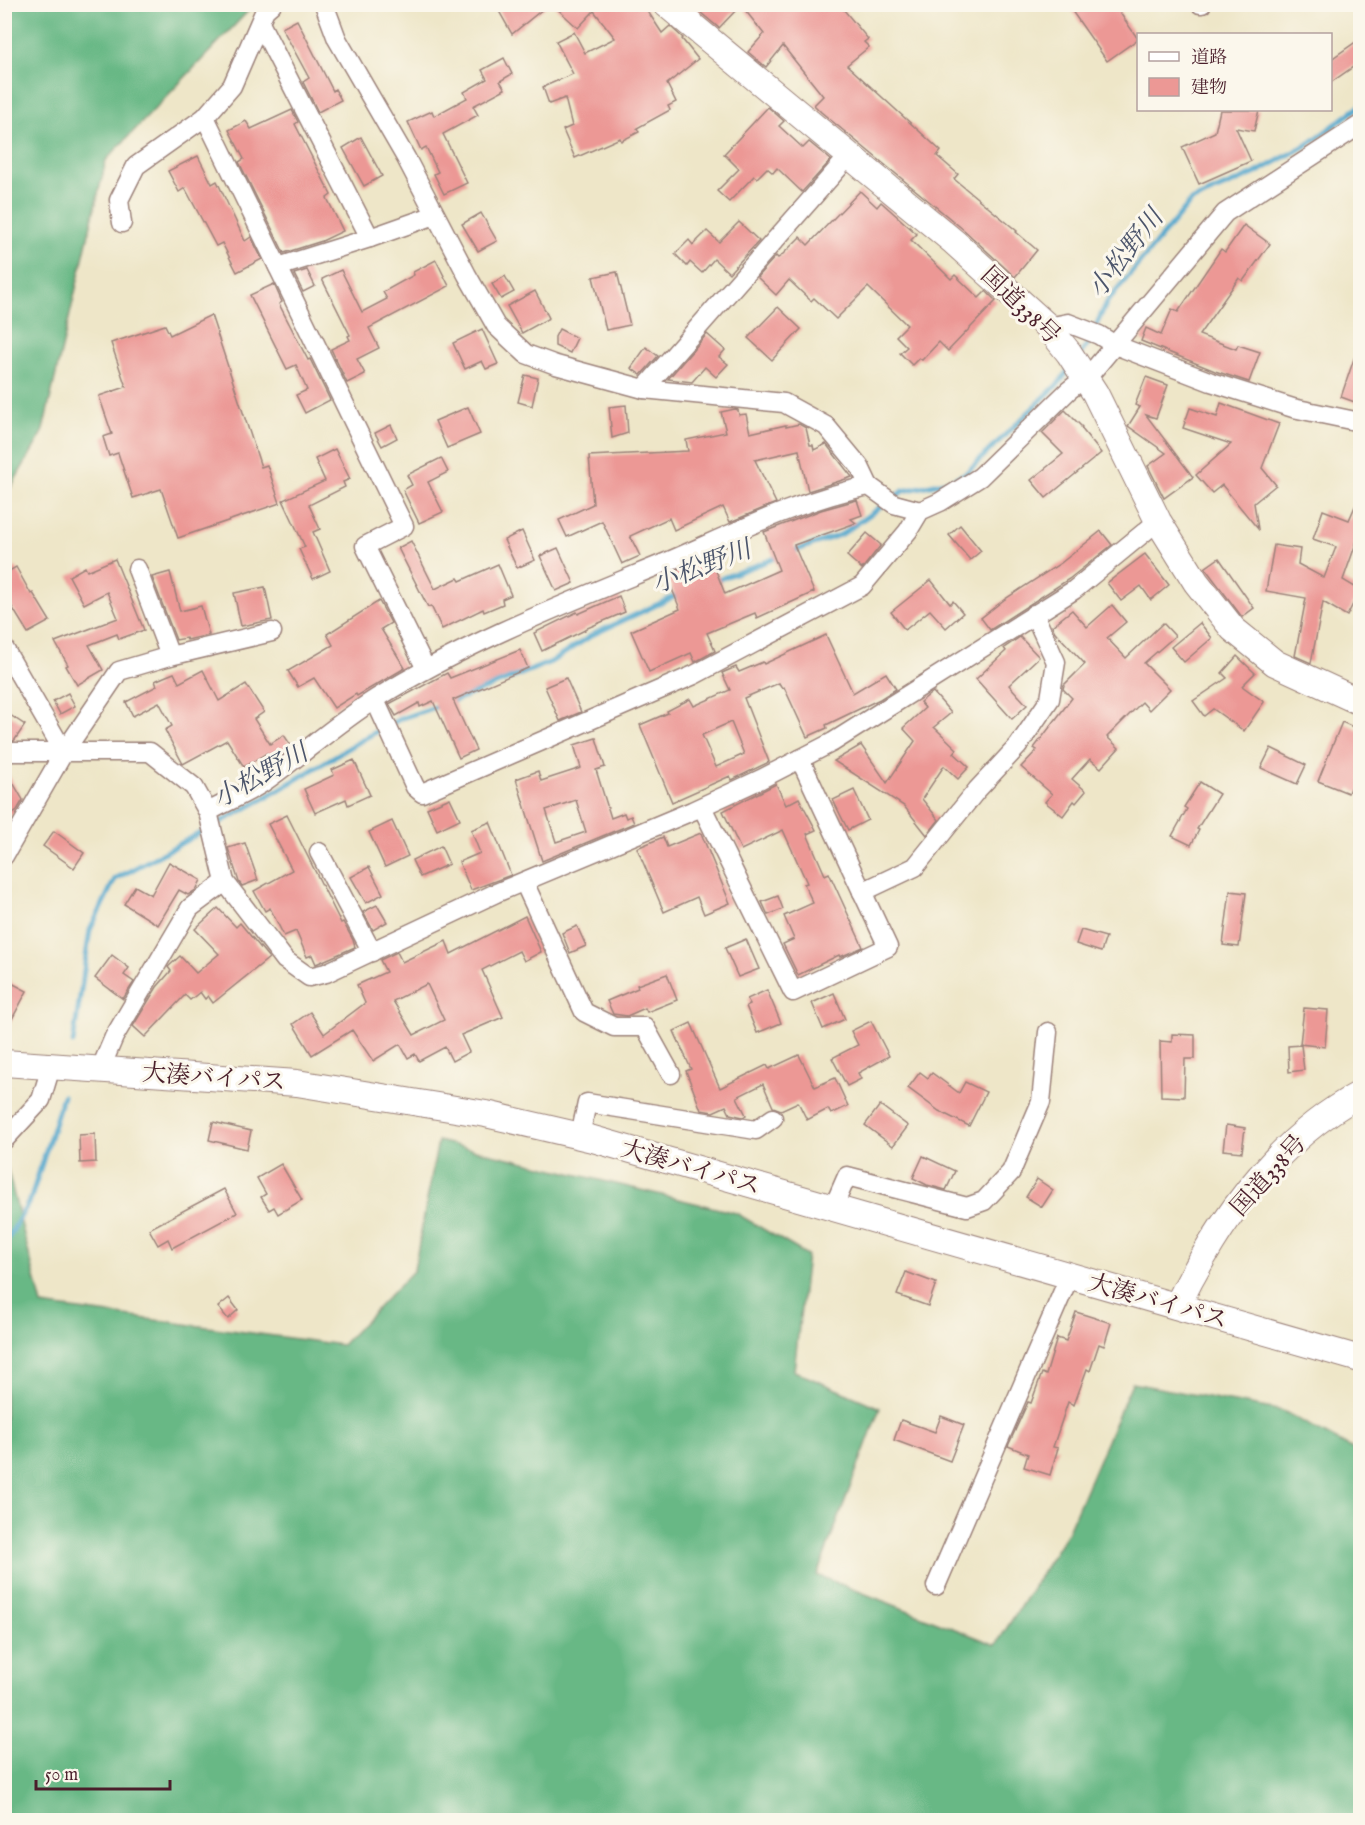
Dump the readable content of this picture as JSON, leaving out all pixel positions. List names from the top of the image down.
{
  "streets": {
    "highway": ["国道338号", "大湊バイパス"]
  },
  "crossings": [
    ["国道338号", "大湊バイパス"]
  ],
  "water": ["小松野川"],
  "legend": ["道路", "建物"],
  "scale_bar": "50 m"
}
